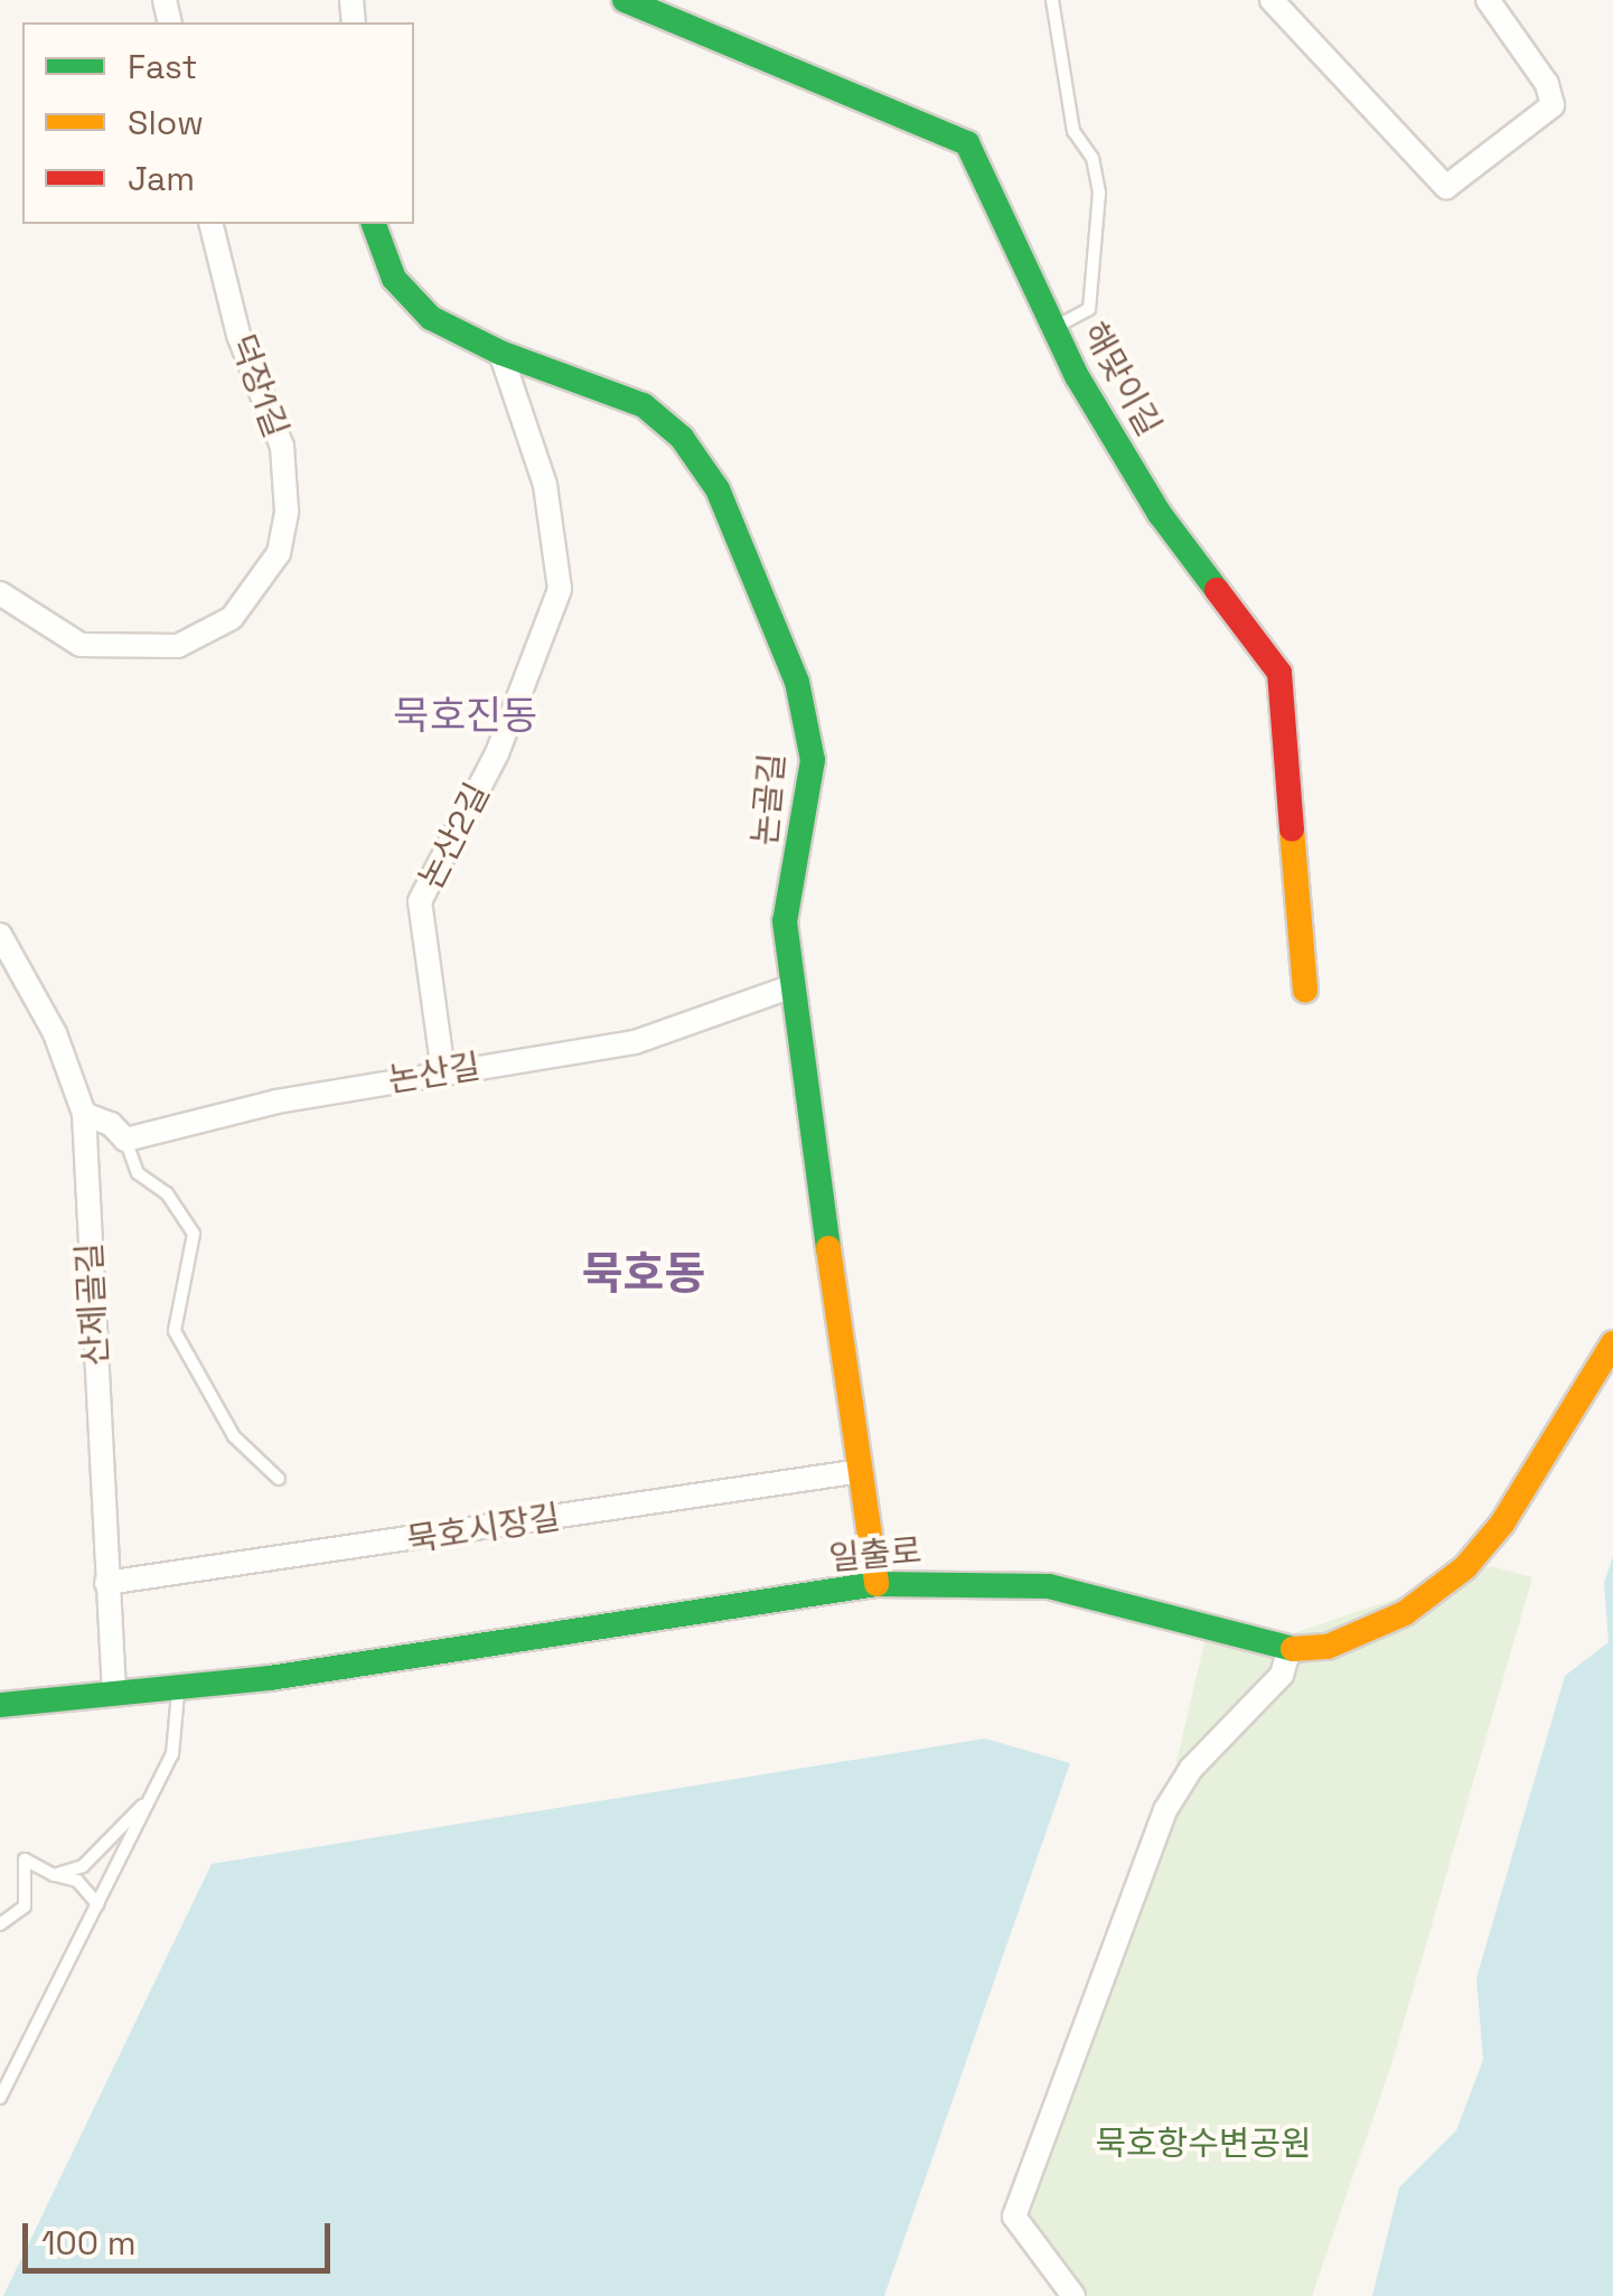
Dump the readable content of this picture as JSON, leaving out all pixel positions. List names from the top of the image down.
{
  "streets": {
    "street": [
      "해맞이길",
      "덕장1길",
      "논골길",
      "논산2길",
      "논산길",
      "산제골길",
      "묵호시장길",
      "일출로"
    ]
  },
  "crossings": [
    ["논골길", "논산2길"],
    ["논골길", "논산길"],
    ["논골길", "묵호시장길"],
    ["논골길", "일출로"],
    ["논산2길", "논산길"],
    ["산제골길", "묵호시장길"],
    ["산제골길", "일출로"]
  ],
  "districts": ["묵호진동", "묵호동"],
  "parks": ["묵호항수변공원"],
  "legend": ["Fast", "Slow", "Jam"],
  "scale_bar": "100 m"
}
